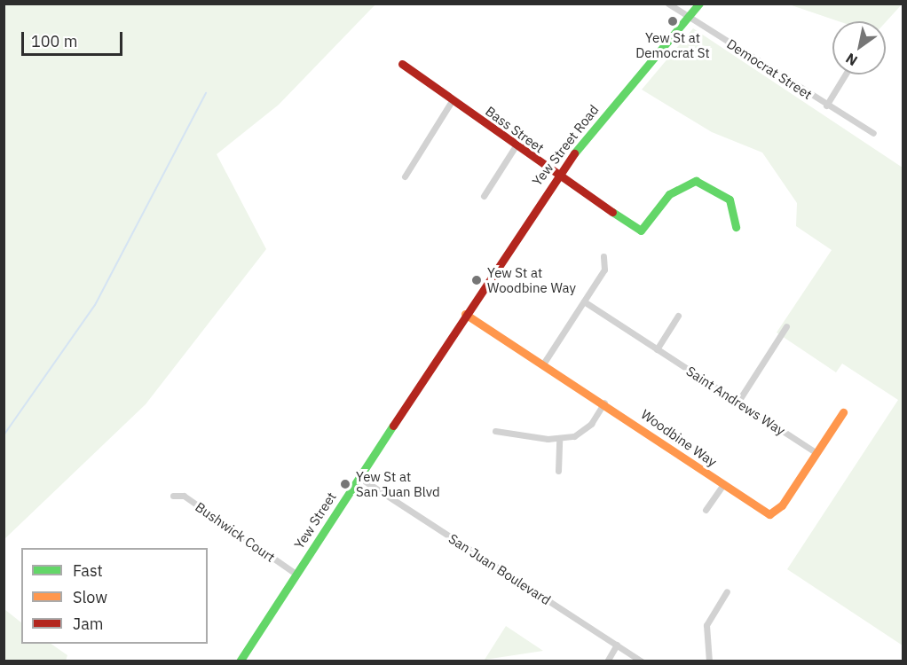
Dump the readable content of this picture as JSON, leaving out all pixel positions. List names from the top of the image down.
{
  "streets": {
    "street": [
      "Democrat Street",
      "Bass Street",
      "Yew Street Road",
      "Saint Andrews Way",
      "Woodbine Way",
      "Yew Street",
      "Bushwick Court",
      "San Juan Boulevard"
    ]
  },
  "crossings": [
    ["Democrat Street", "Yew Street Road"],
    ["Bass Street", "Yew Street Road"],
    ["Yew Street Road", "Woodbine Way"],
    ["Yew Street Road", "Yew Street"],
    ["Saint Andrews Way", "Woodbine Way"],
    ["Woodbine Way", "Yew Street"],
    ["Yew Street", "Bushwick Court"],
    ["Yew Street", "San Juan Boulevard"]
  ],
  "places": ["Yew St at Democrat St", "Yew St at Woodbine Way", "Yew St at San Juan Blvd"],
  "legend": ["Fast", "Slow", "Jam"],
  "scale_bar": "100 m",
  "north": "bottom left"
}
